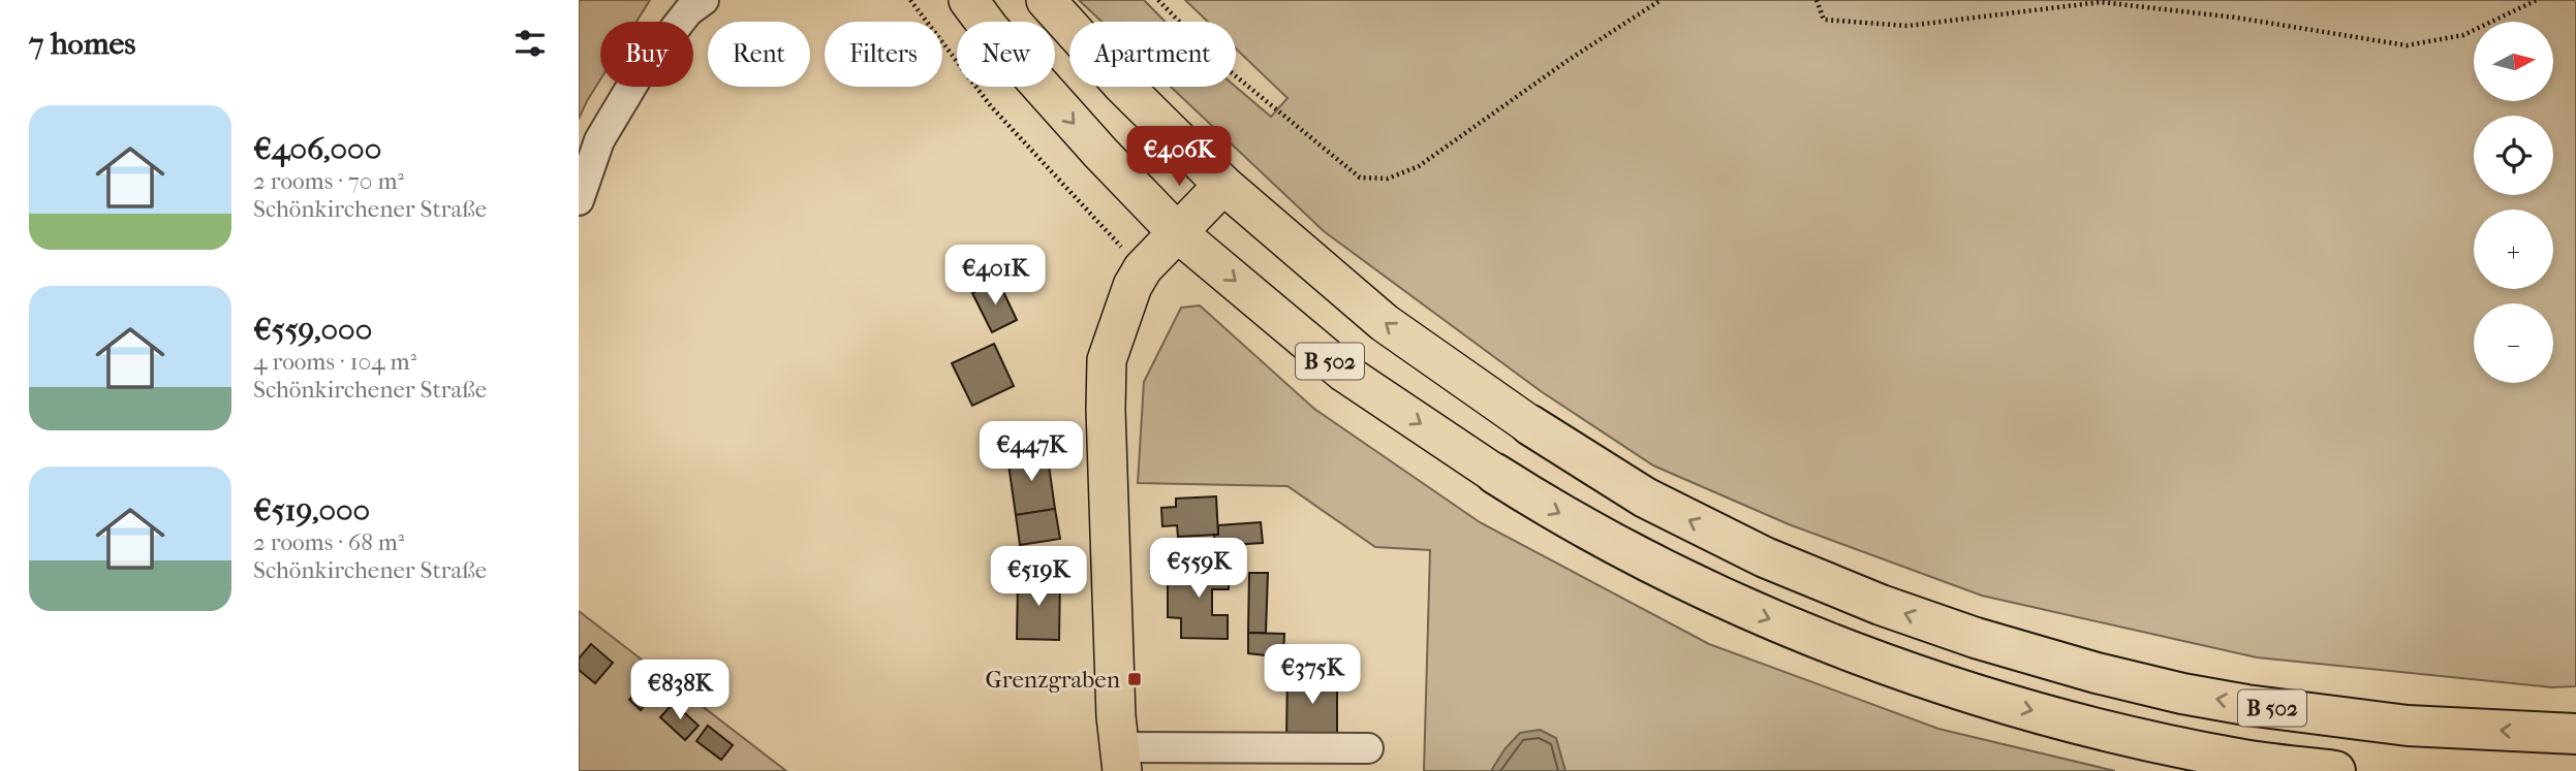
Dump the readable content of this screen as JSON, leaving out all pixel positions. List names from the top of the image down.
{
  "streets": {
    "highway": ["B 502"]
  },
  "places": {
    "transit": ["Grenzgraben"]
  },
  "north": "right",
  "page": {
    "heading": "7 homes",
    "map_buttons": ["+", "−"],
    "chip": [
      "Buy",
      "Rent",
      "Filters",
      "New",
      "Apartment"
    ],
    "list": [
      {
        "name": "€406,000",
        "note": "2 rooms · 70 m² · Schönkirchener Straße"
      },
      {
        "name": "€559,000",
        "note": "4 rooms · 104 m² · Schönkirchener Straße"
      },
      {
        "name": "€519,000",
        "note": "2 rooms · 68 m² · Schönkirchener Straße"
      }
    ],
    "price": [
      "€406K",
      "€401K",
      "€447K",
      "€559K",
      "€519K",
      "€375K",
      "€838K"
    ]
  }
}
